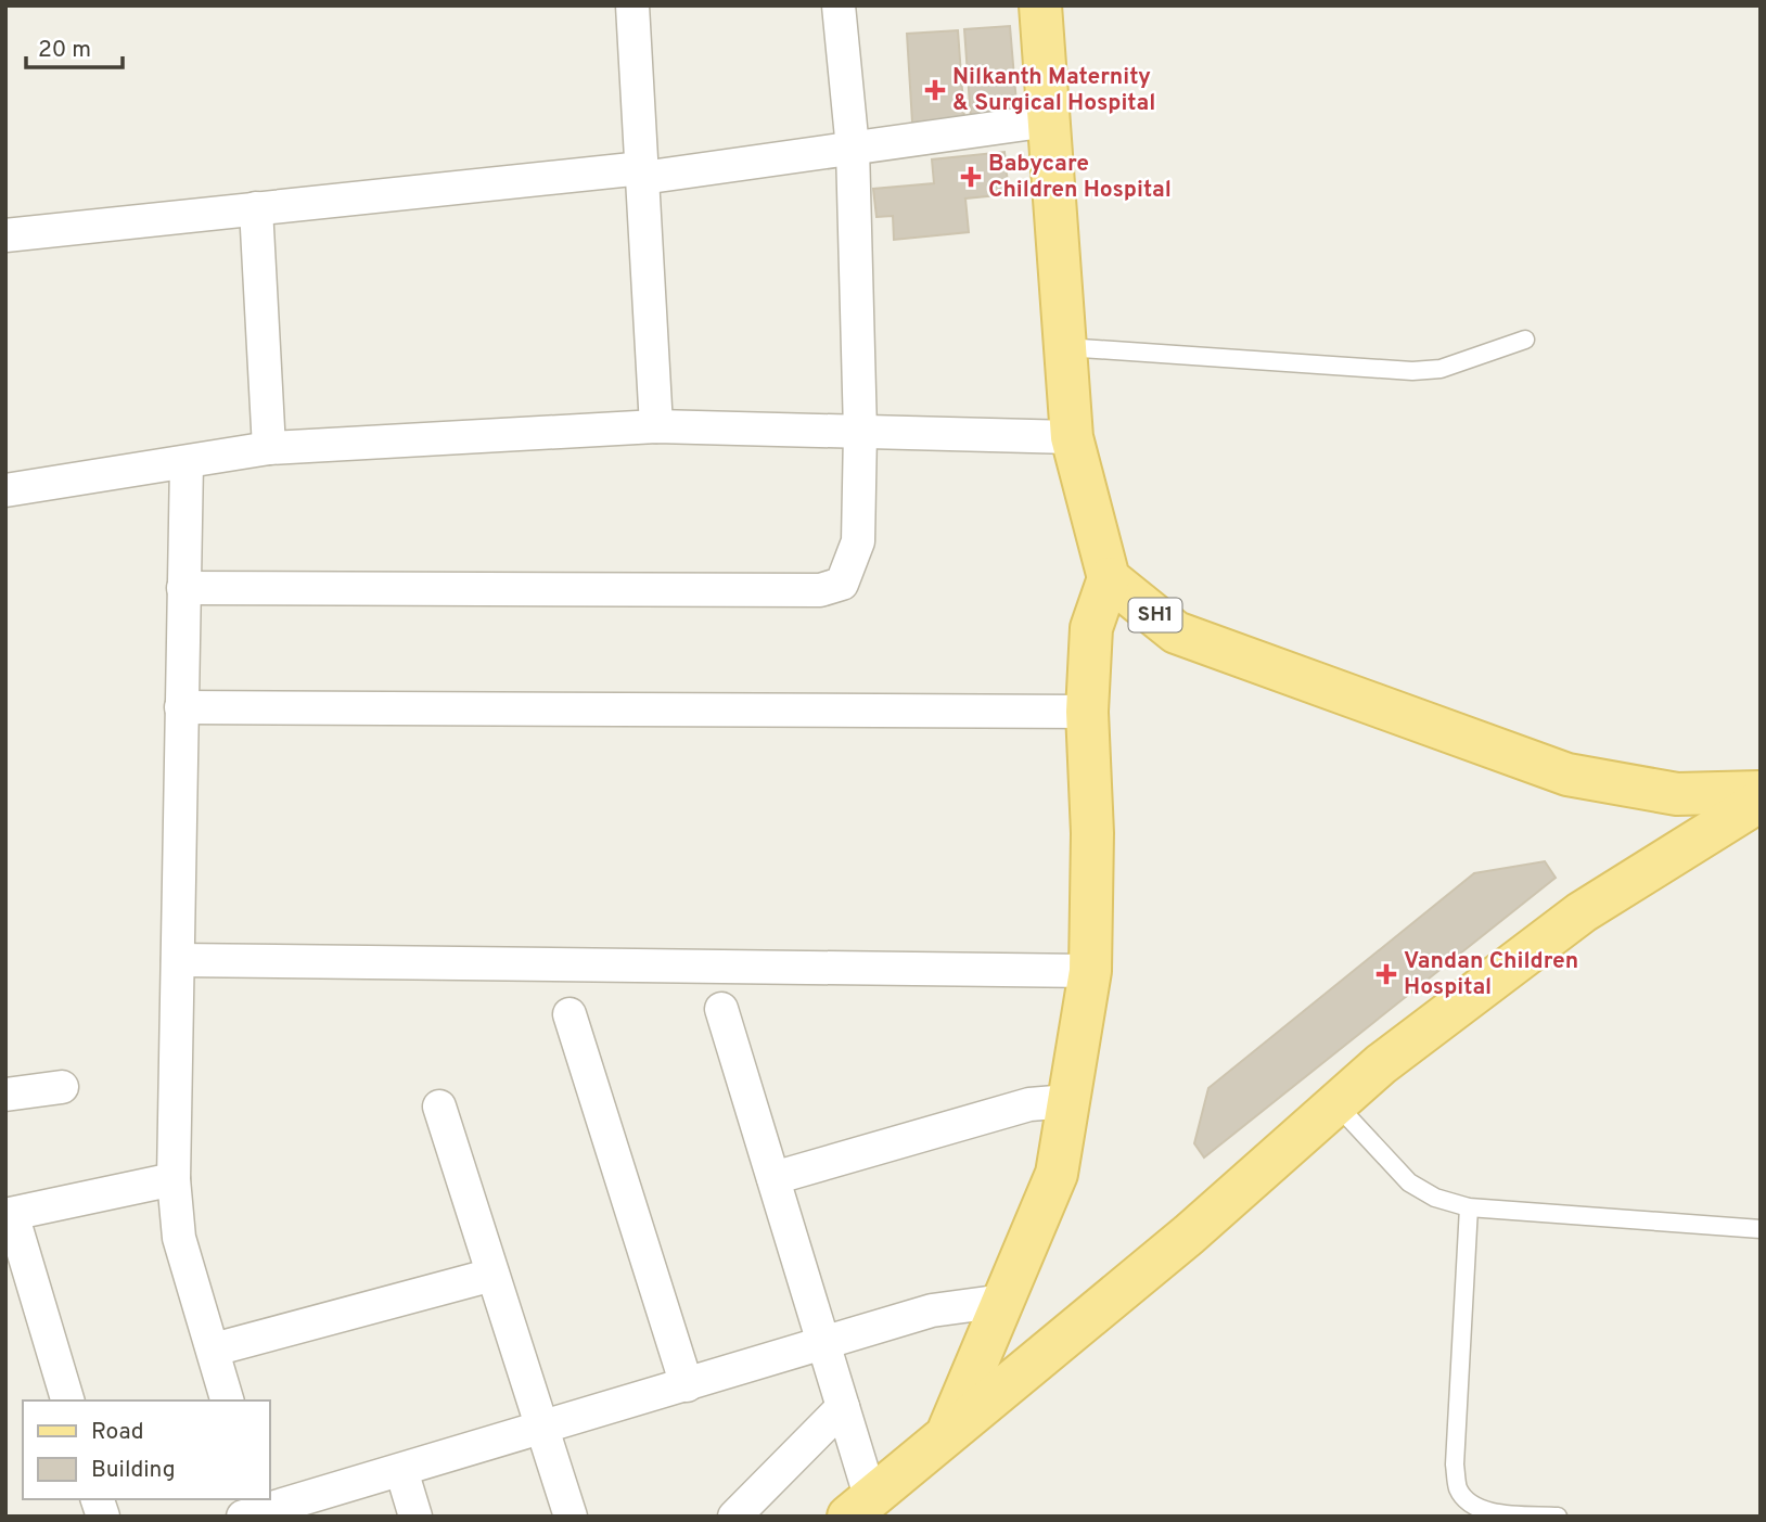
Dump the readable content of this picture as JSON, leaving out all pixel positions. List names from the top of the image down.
{
  "streets": {
    "main road": ["SH1"]
  },
  "places": {
    "health": ["Nilkanth Maternity & Surgical Hospital", "Babycare Children Hospital", "Vandan Children Hospital"]
  },
  "legend": ["Road", "Building"],
  "scale_bar": "20 m"
}
